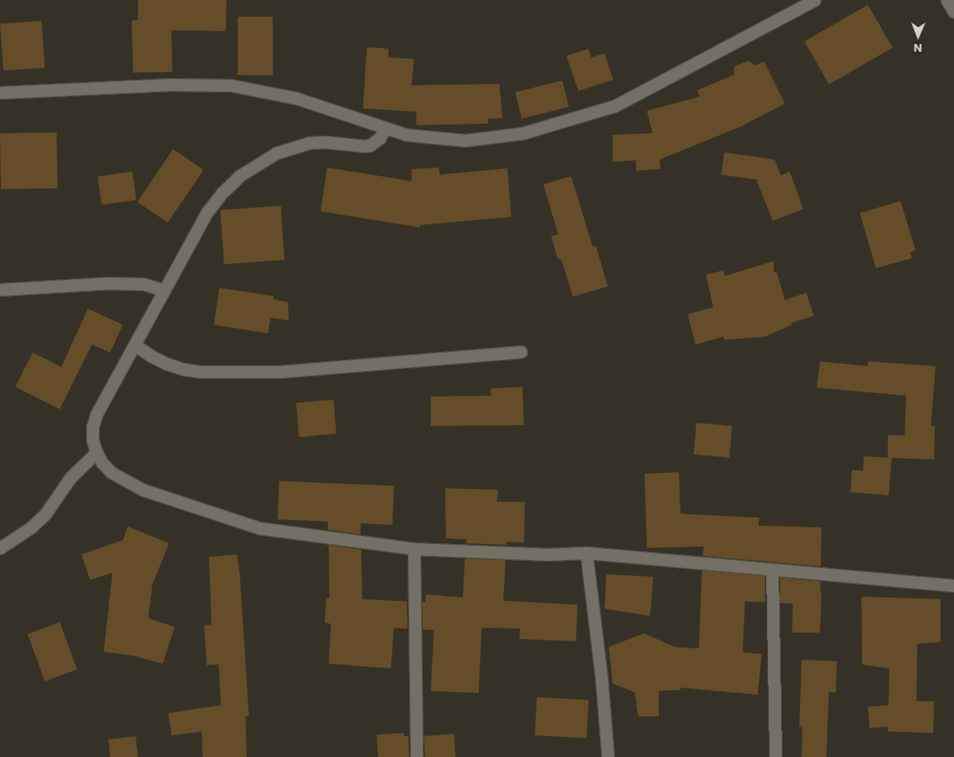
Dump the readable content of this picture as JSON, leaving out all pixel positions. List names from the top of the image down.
{
  "north": "bottom"
}
